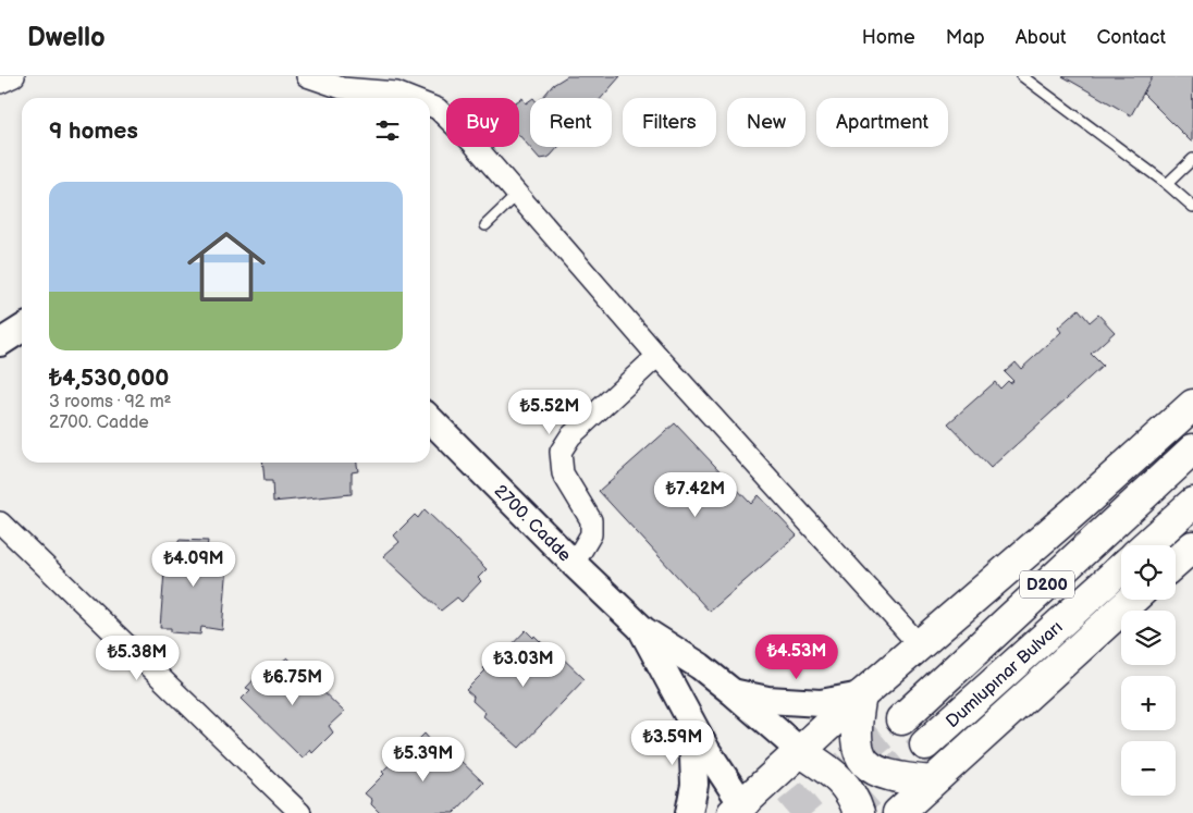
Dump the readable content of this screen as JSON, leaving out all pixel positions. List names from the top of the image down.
{
  "streets": {
    "highway": ["D200", "Dumlupınar Bulvarı"],
    "street": ["2700. Cadde"]
  },
  "page": {
    "header": "Dwello",
    "nav": [
      "Home",
      "Map",
      "About",
      "Contact"
    ],
    "chip": [
      "Buy",
      "Rent",
      "Filters",
      "New",
      "Apartment"
    ],
    "heading": "9 homes",
    "list": [
      {
        "name": "₺4,530,000",
        "note": "3 rooms · 92 m² · 2700. Cadde"
      }
    ],
    "price": [
      "₺5.52M",
      "₺7.42M",
      "₺4.09M",
      "₺4.53M",
      "₺5.38M",
      "₺3.03M",
      "₺6.75M",
      "₺3.59M",
      "₺5.39M"
    ],
    "map_buttons": ["+", "−"]
  }
}
